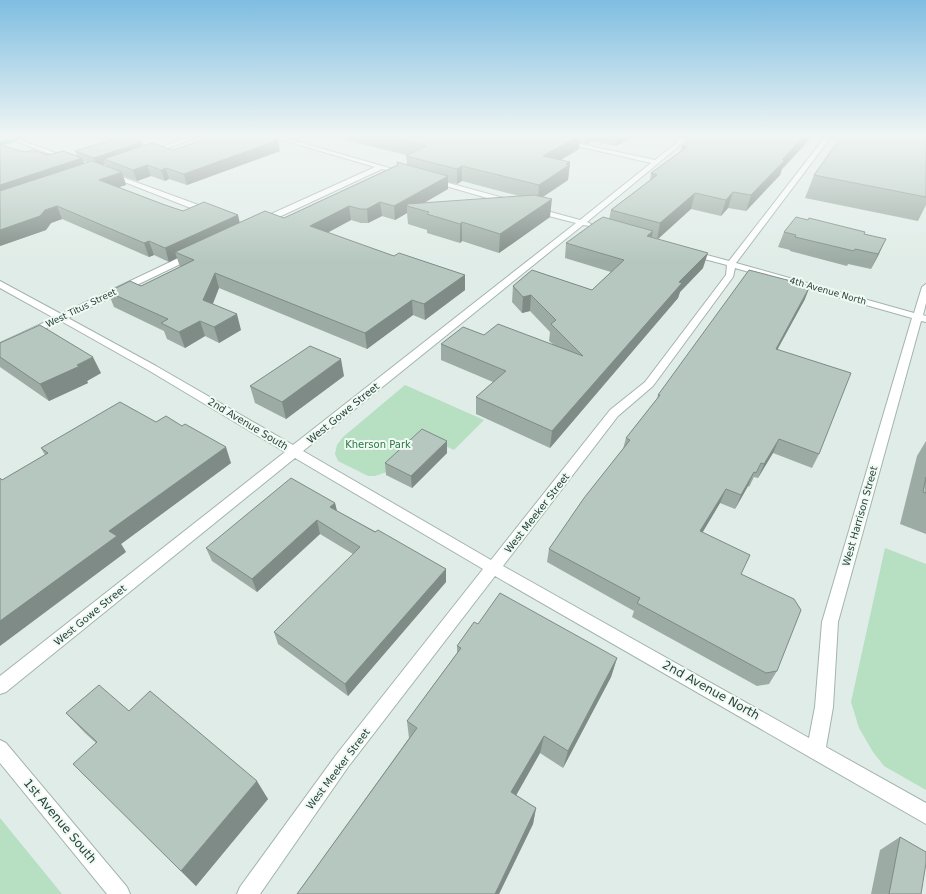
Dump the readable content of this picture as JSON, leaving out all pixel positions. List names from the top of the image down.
{
  "streets": {
    "street": [
      "4th Avenue North",
      "West Titus Street",
      "West Gowe Street",
      "2nd Avenue South",
      "West Meeker Street",
      "West Harrison Street",
      "2nd Avenue North",
      "1st Avenue South"
    ]
  },
  "crossings": [
    ["4th Avenue North", "West Meeker Street"],
    ["4th Avenue North", "West Harrison Street"],
    ["West Titus Street", "2nd Avenue South"],
    ["West Gowe Street", "2nd Avenue South"],
    ["2nd Avenue South", "West Meeker Street"],
    ["2nd Avenue South", "2nd Avenue North"],
    ["West Meeker Street", "2nd Avenue North"],
    ["West Harrison Street", "2nd Avenue North"]
  ],
  "parks": ["Kherson Park"]
}
